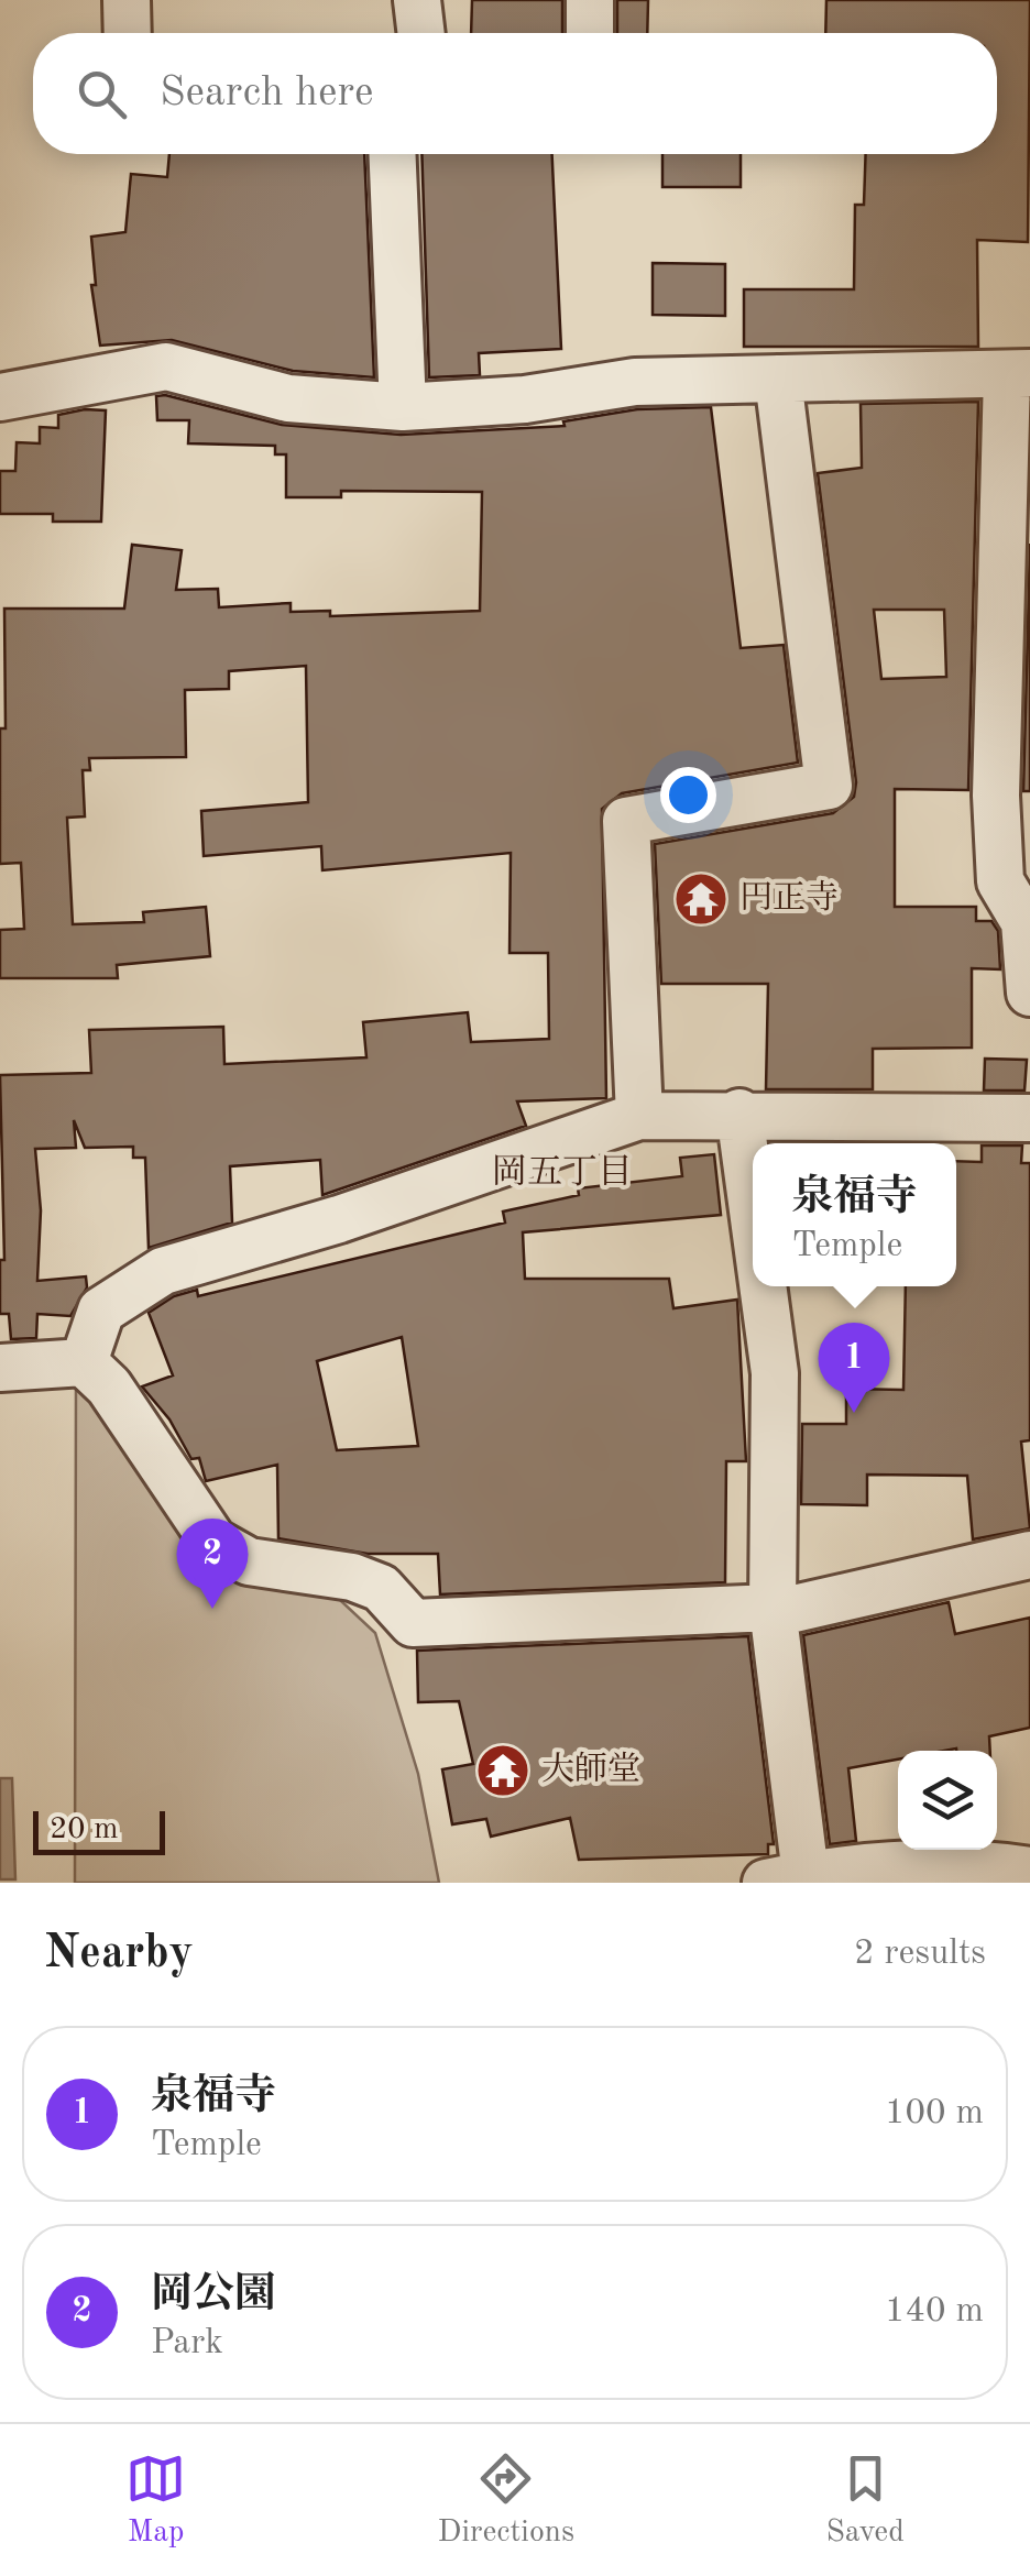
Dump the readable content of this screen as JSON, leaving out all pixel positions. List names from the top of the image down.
{
  "districts": ["岡五丁目"],
  "places": {
    "temple": ["円正寺", "大師堂"]
  },
  "scale_bar": "20 m",
  "page": {
    "search": "Search here",
    "popup": ["泉福寺", "Temple"],
    "pins": ["1", "2"],
    "scale": "20 m",
    "heading": ["Nearby", "2 results"],
    "list": [
      {
        "mark": "1",
        "name": "泉福寺",
        "note": "Temple",
        "value": "100 m"
      },
      {
        "mark": "2",
        "name": "岡公園",
        "note": "Park",
        "value": "140 m"
      }
    ],
    "nav": ["Map", "Directions", "Saved"]
  }
}
